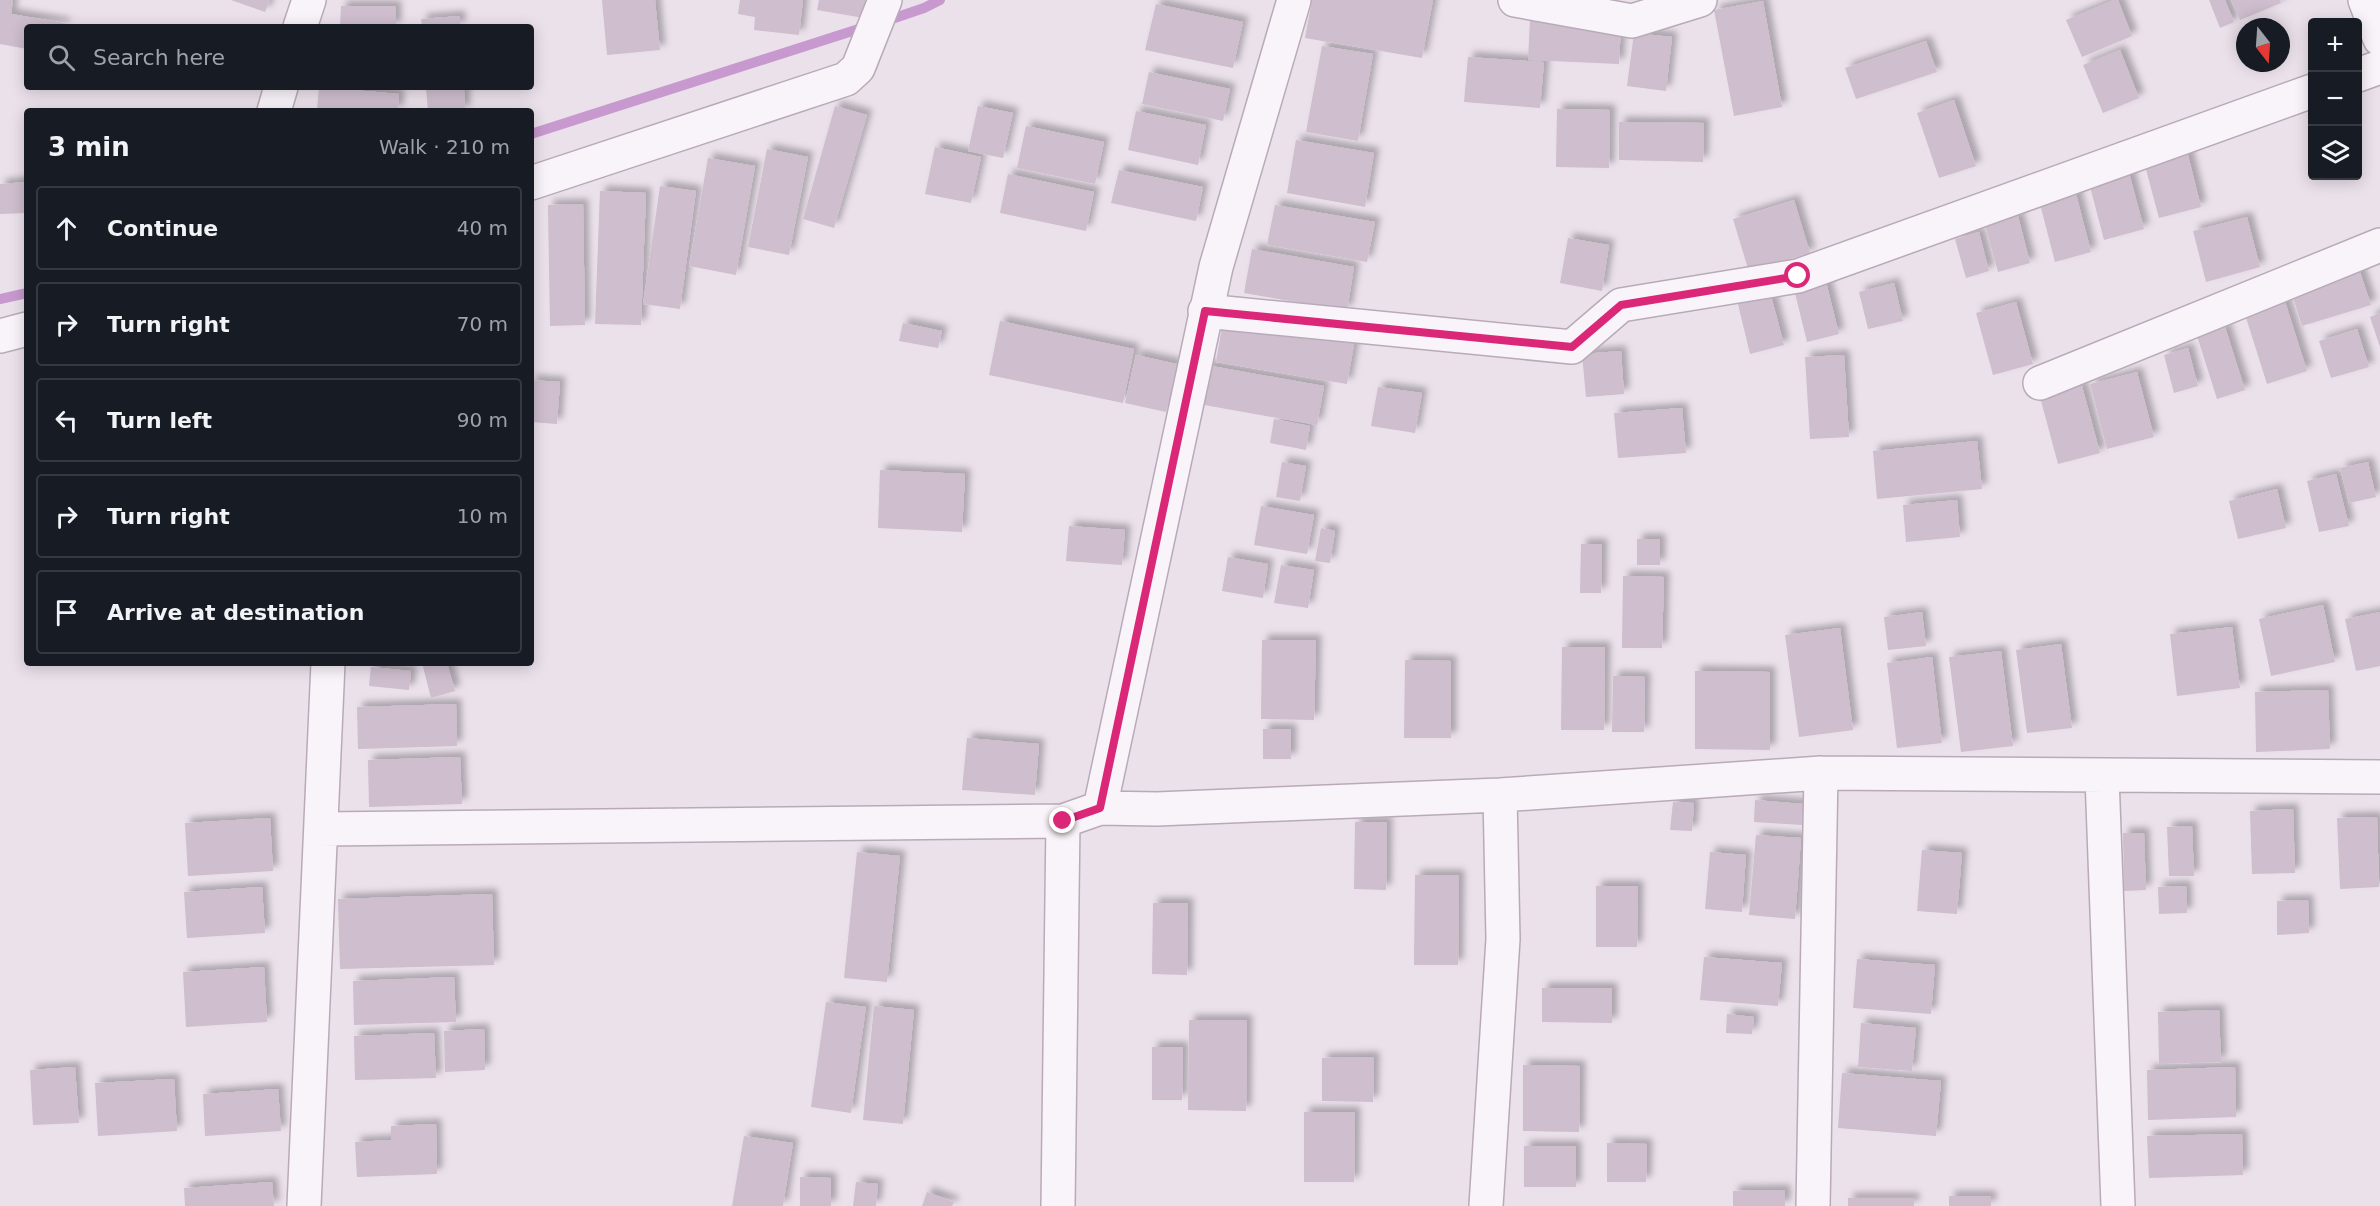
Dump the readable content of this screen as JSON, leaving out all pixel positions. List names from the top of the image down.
{
  "north": "bottom",
  "page": {
    "map_buttons": ["+", "−"],
    "search": "Search here",
    "heading": ["3 min", "Walk · 210 m"],
    "list": [
      ["Continue", "40 m"],
      ["Turn right", "70 m"],
      ["Turn left", "90 m"],
      ["Turn right", "10 m"],
      "Arrive at destination"
    ]
  }
}
